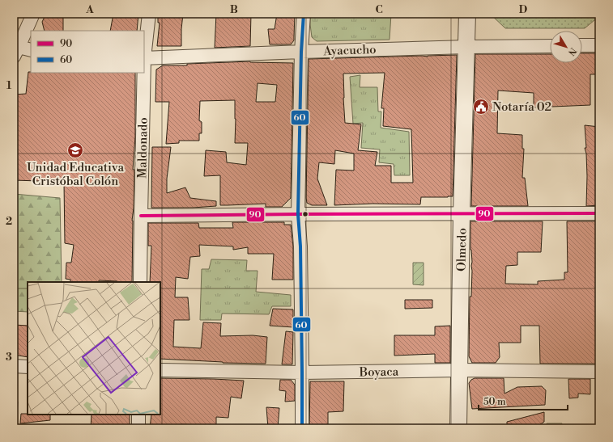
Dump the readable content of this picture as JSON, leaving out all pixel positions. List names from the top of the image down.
{
  "streets": {
    "street": [
      "Ayacucho",
      "Maldonado",
      "Olmedo",
      "Boyaca"
    ]
  },
  "crossings": [
    ["Ayacucho", "Maldonado"],
    ["Ayacucho", "Olmedo"],
    ["Olmedo", "Boyaca"]
  ],
  "places": {
    "public building": ["Notaría 02"],
    "school or university": ["Unidad Educativa Cristóbal Colón"]
  },
  "lines": ["transit line 60", "transit line 90"],
  "legend": ["90", "60"],
  "scale_bar": "50 m",
  "north": "bottom right",
  "grid": {
    "columns": [
      "A",
      "B",
      "C",
      "D"
    ],
    "rows": ["1", "2", "3"]
  }
}
